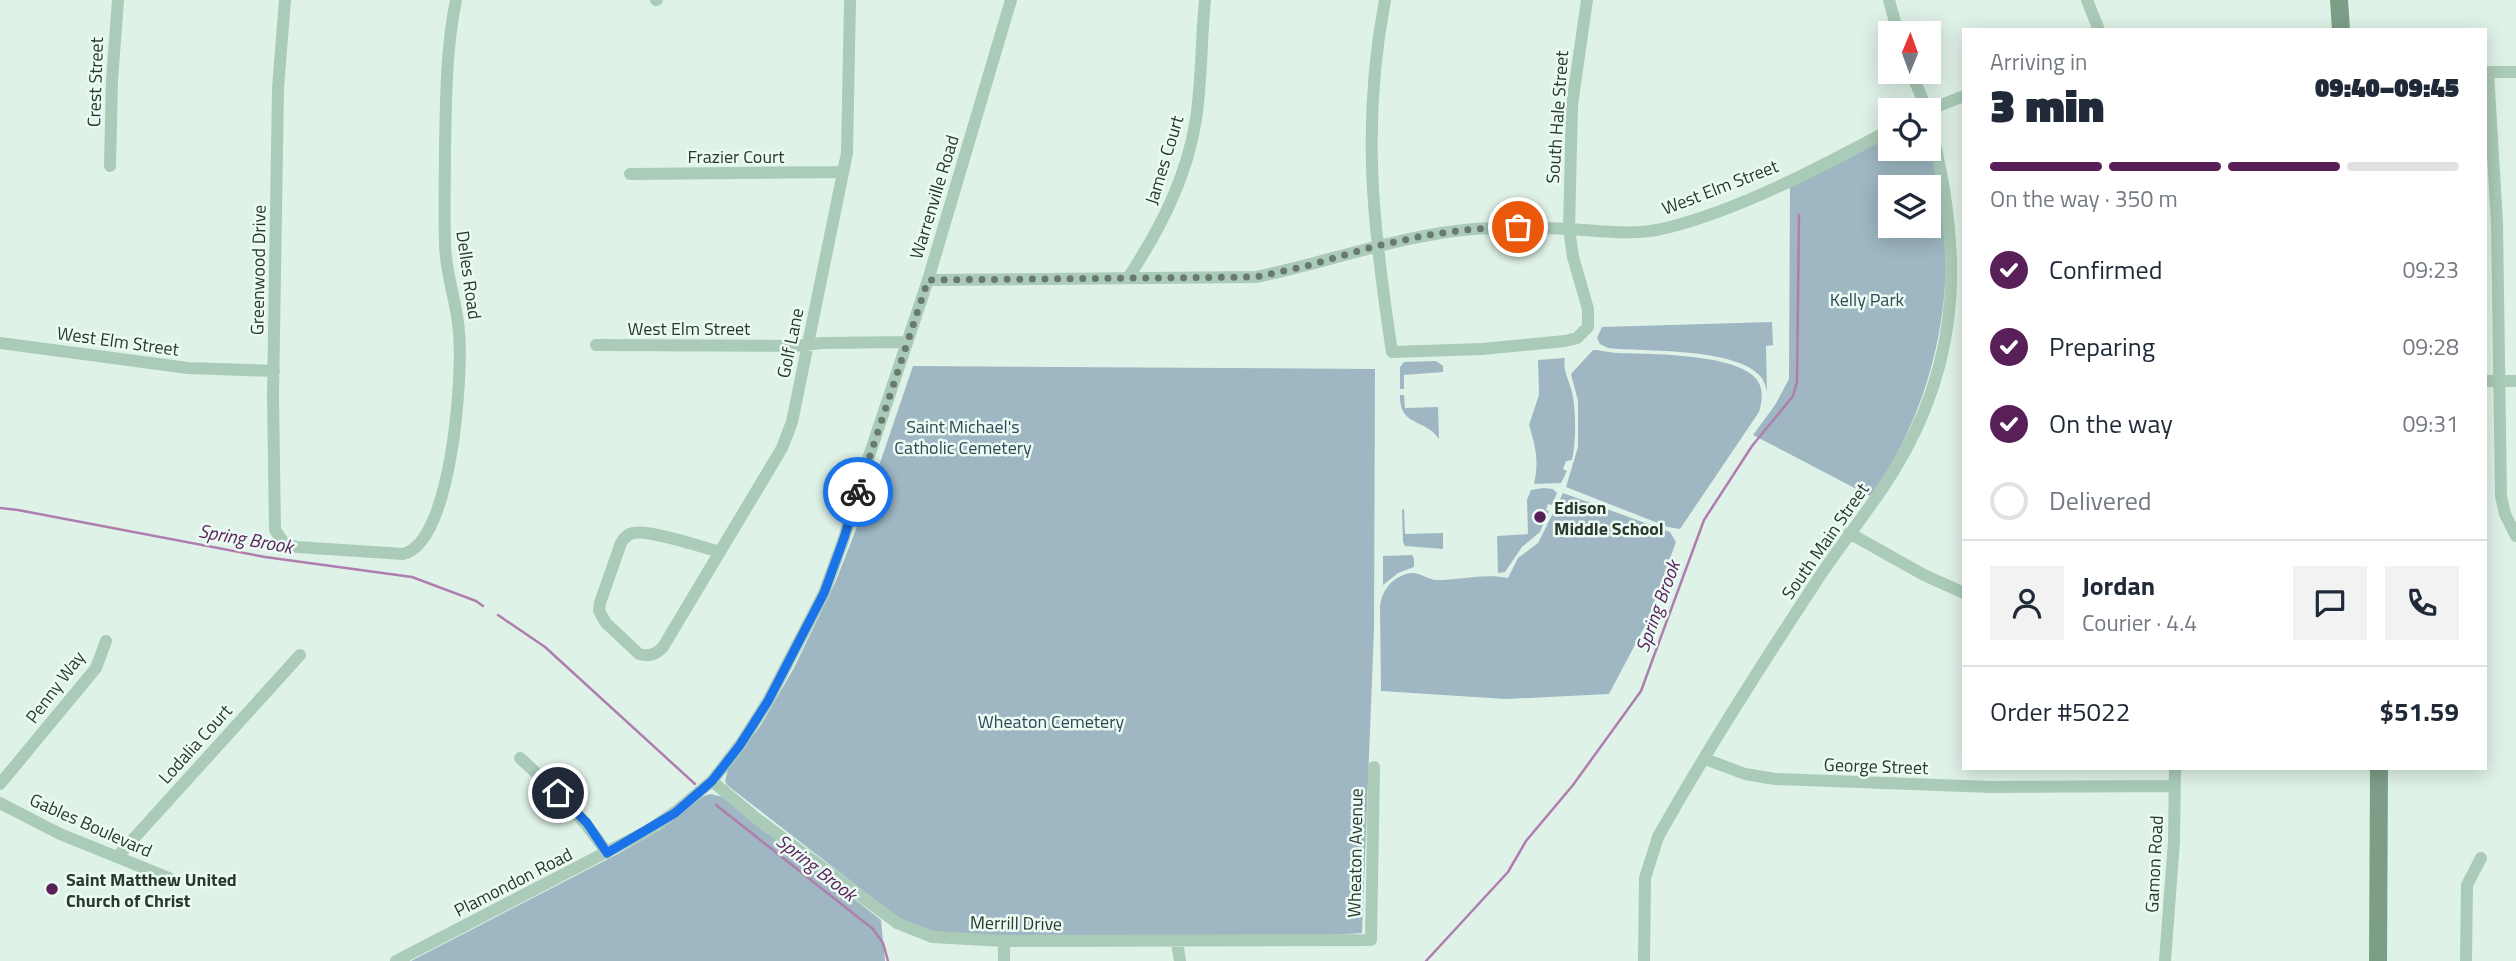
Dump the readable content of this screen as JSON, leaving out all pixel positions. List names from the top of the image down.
{
  "streets": {
    "street": [
      "Crest Street",
      "South Hale Street",
      "Frazier Court",
      "James Court",
      "West Elm Street",
      "Warrenville Road",
      "Greenwood Drive",
      "Delles Road",
      "Golf Lane",
      "South Main Street",
      "Penny Way",
      "Lodalia Court",
      "George Street",
      "Gables Boulevard",
      "Wheaton Avenue",
      "Gamon Road",
      "Plamondon Road",
      "Merrill Drive"
    ]
  },
  "crossings": [
    ["South Hale Street", "West Elm Street"],
    ["Frazier Court", "Golf Lane"],
    ["James Court", "West Elm Street"],
    ["West Elm Street", "Warrenville Road"],
    ["West Elm Street", "Greenwood Drive"],
    ["West Elm Street", "Golf Lane"],
    ["Warrenville Road", "Plamondon Road"],
    ["Warrenville Road", "Merrill Drive"],
    ["Greenwood Drive", "Delles Road"],
    ["South Main Street", "George Street"],
    ["Lodalia Court", "Gables Boulevard"],
    ["George Street", "Gamon Road"],
    ["Wheaton Avenue", "Merrill Drive"],
    ["Plamondon Road", "Merrill Drive"]
  ],
  "water": ["Spring Brook"],
  "parks": ["Kelly Park", "Saint Michael's Catholic Cemetery", "Wheaton Cemetery"],
  "places": ["Edison Middle School", "Saint Matthew United Church of Christ"],
  "north": "top",
  "page": {
    "heading": ["3 min", "Arriving in", "09:40–09:45"],
    "panel": [
      "Jordan",
      "Courier · 4.4",
      "Order #5022",
      "$51.59"
    ],
    "bar": "On the way · 350 m",
    "list": [
      ["Confirmed", "09:23"],
      ["Preparing", "09:28"],
      ["On the way", "09:31"],
      "Delivered"
    ]
  }
}
